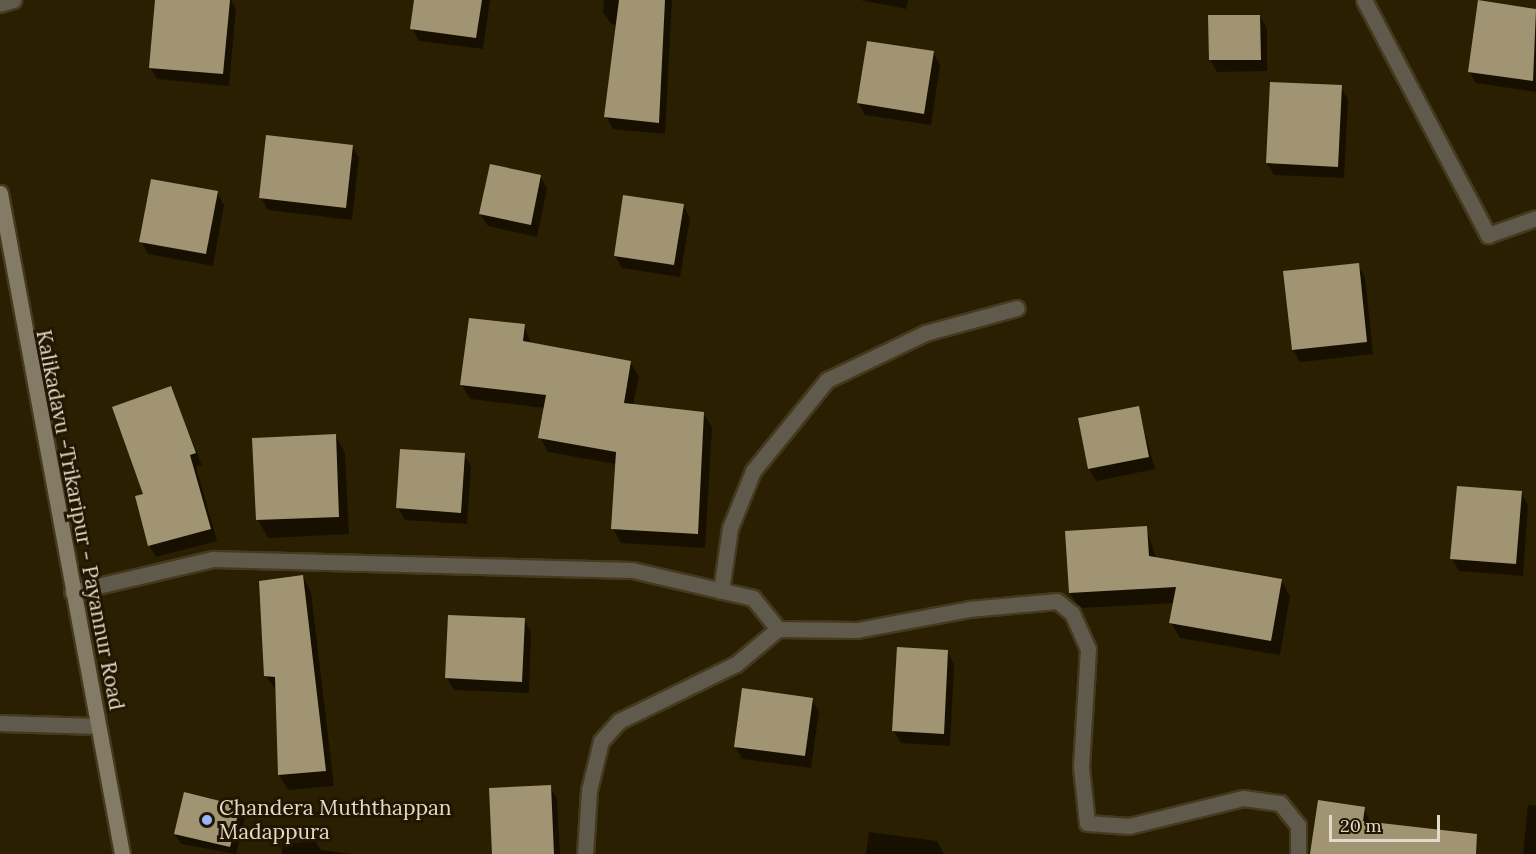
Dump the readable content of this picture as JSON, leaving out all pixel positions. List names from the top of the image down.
{
  "streets": {
    "main road": ["Kalikadavu -Trikaripur - Payannur Road"]
  },
  "places": ["Chandera Muththappan Madappura"],
  "scale_bar": "20 m"
}
